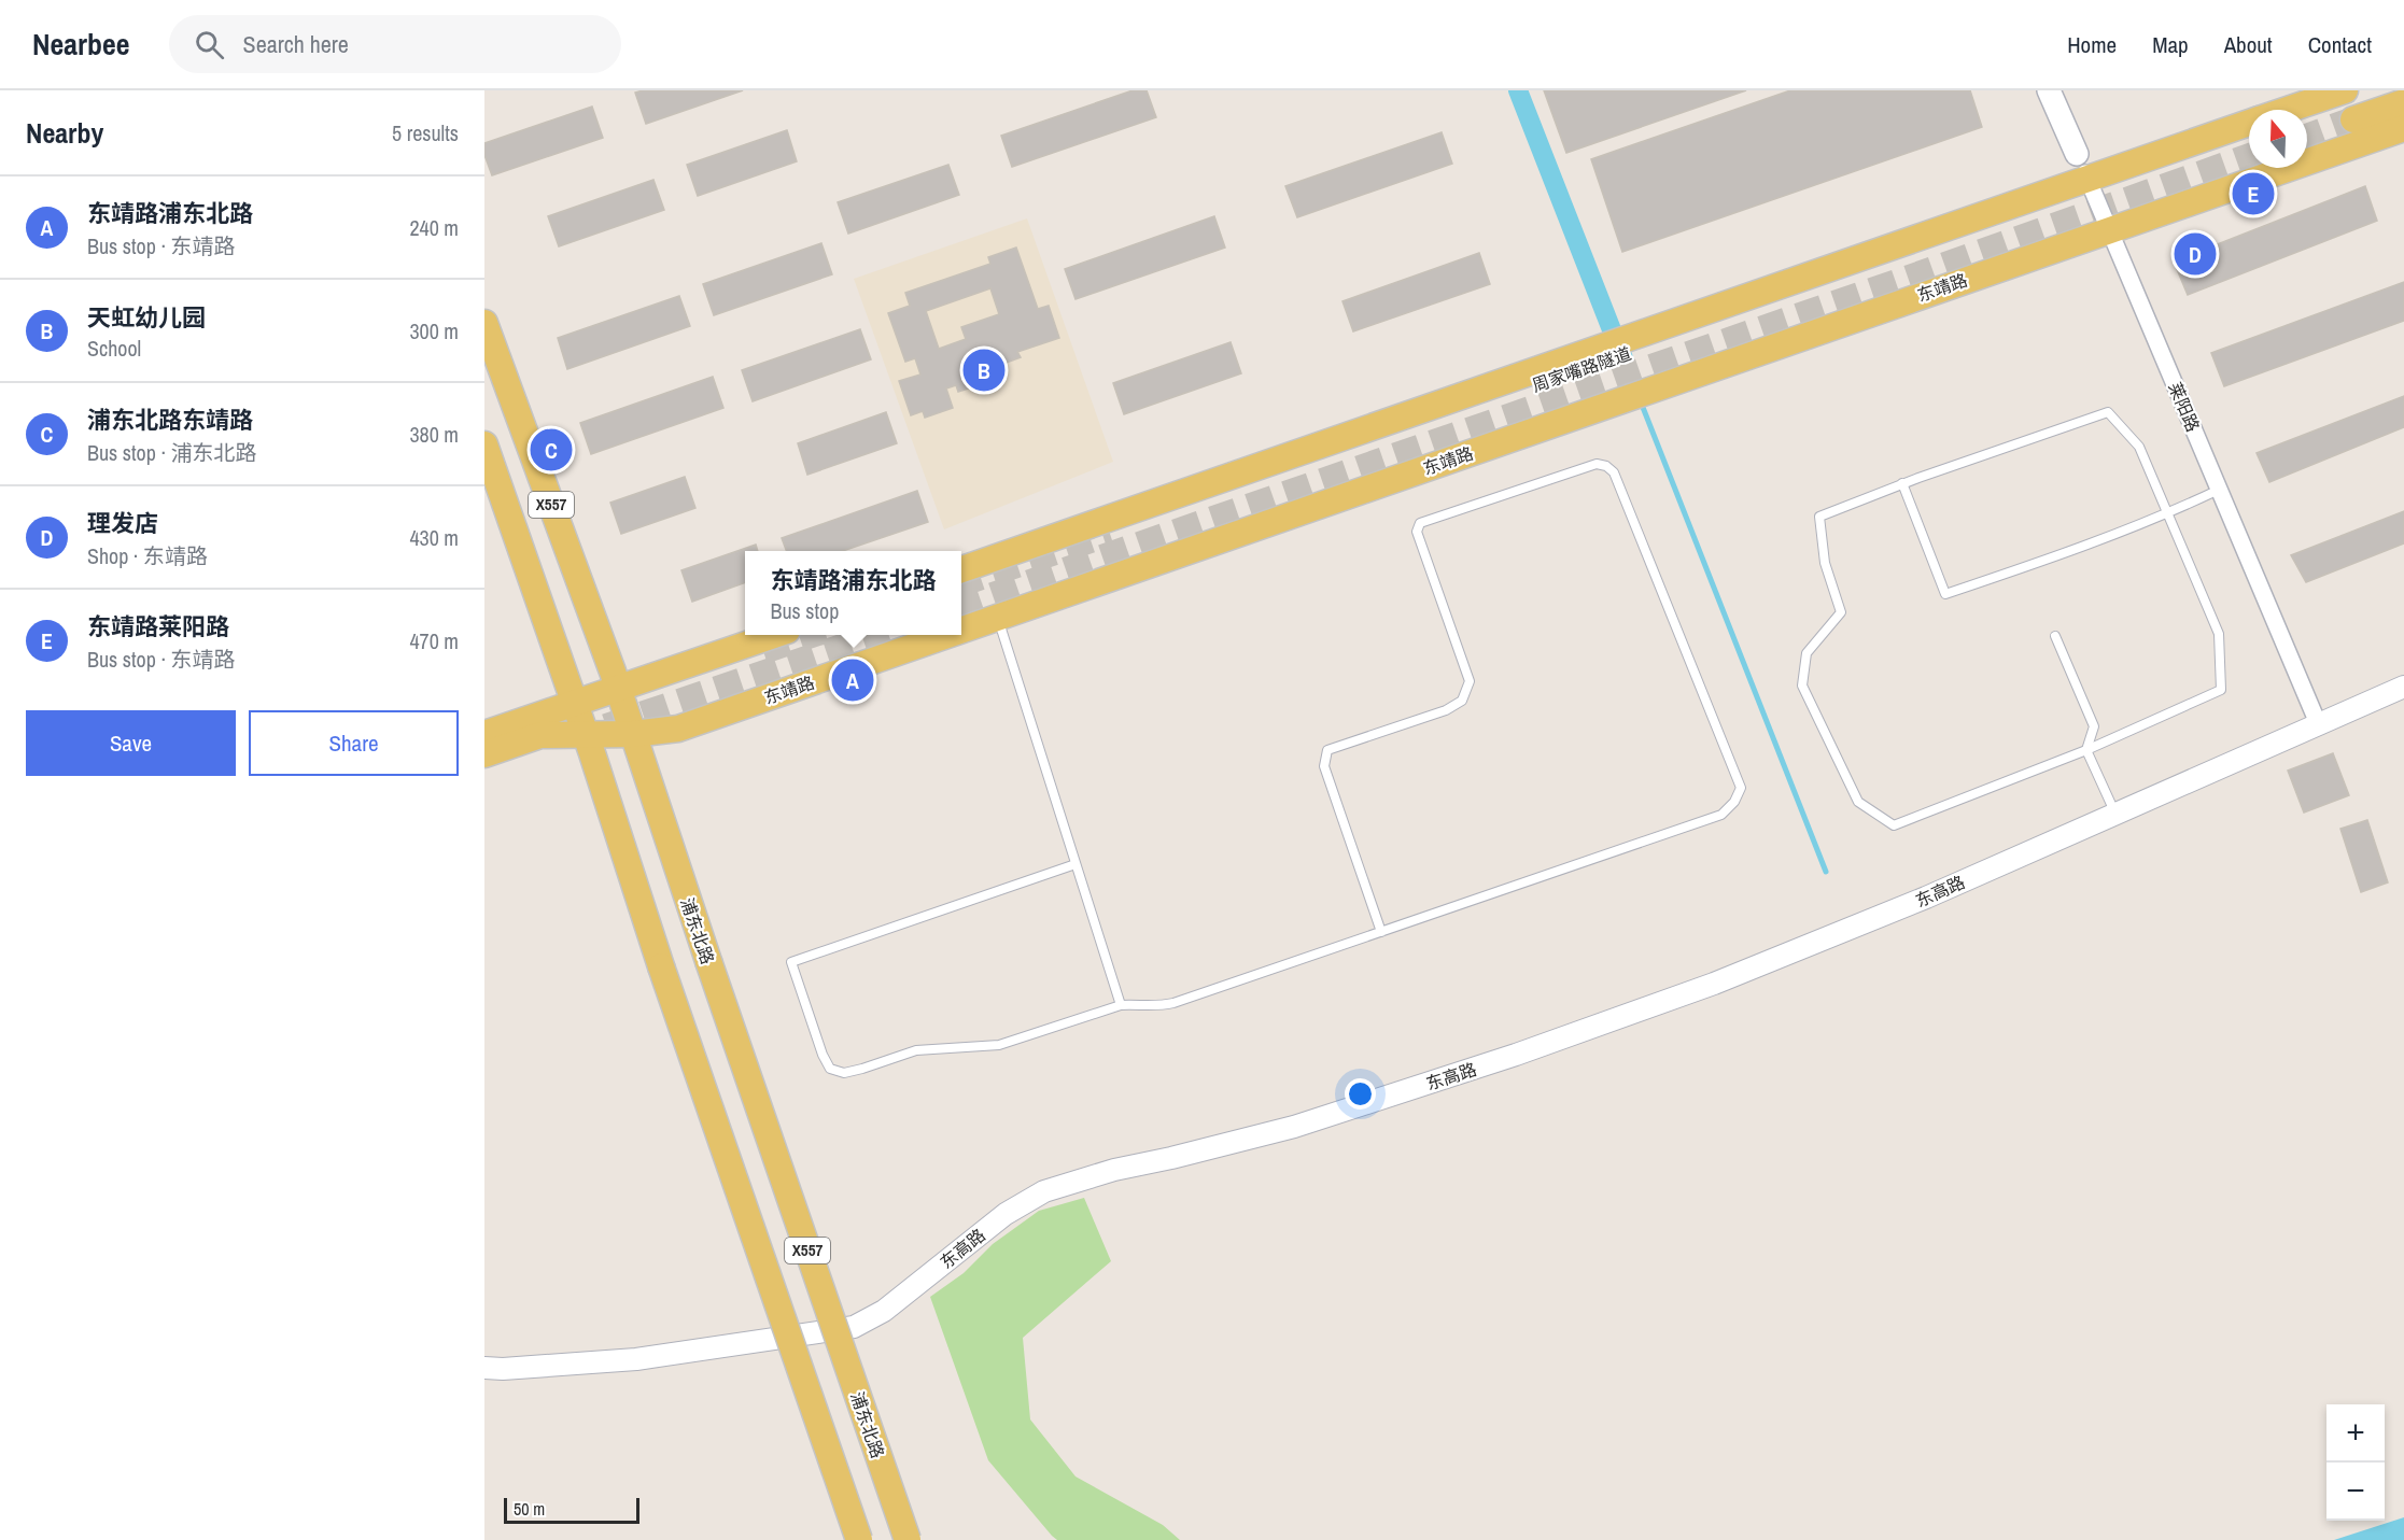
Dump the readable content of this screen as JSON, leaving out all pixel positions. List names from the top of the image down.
{
  "streets": {
    "main road": [
      "东靖路",
      "周家嘴路隧道",
      "莱阳路",
      "X557",
      "浦东北路"
    ],
    "street": ["东高路"]
  },
  "crossings": [
    ["东靖路", "莱阳路"],
    ["东靖路", "X557"],
    ["东靖路", "浦东北路"],
    ["莱阳路", "东高路"]
  ],
  "scale_bar": "50 m",
  "north": "top",
  "page": {
    "header": "Nearbee",
    "search": "Search here",
    "nav": [
      "Home",
      "Map",
      "About",
      "Contact"
    ],
    "heading": ["Nearby", "5 results"],
    "pins": [
      "E",
      "D",
      "B",
      "C",
      "A"
    ],
    "list": [
      {
        "mark": "A",
        "name": "东靖路浦东北路",
        "note": "Bus stop · 东靖路",
        "value": "240 m"
      },
      {
        "mark": "B",
        "name": "天虹幼儿园",
        "note": "School",
        "value": "300 m"
      },
      {
        "mark": "C",
        "name": "浦东北路东靖路",
        "note": "Bus stop · 浦东北路",
        "value": "380 m"
      },
      {
        "mark": "D",
        "name": "理发店",
        "note": "Shop · 东靖路",
        "value": "430 m"
      },
      {
        "mark": "E",
        "name": "东靖路莱阳路",
        "note": "Bus stop · 东靖路",
        "value": "470 m"
      }
    ],
    "popup": ["东靖路浦东北路", "Bus stop"],
    "buttons": ["Save", "Share"],
    "map_buttons": ["+", "−"],
    "scale": "50 m"
  }
}
